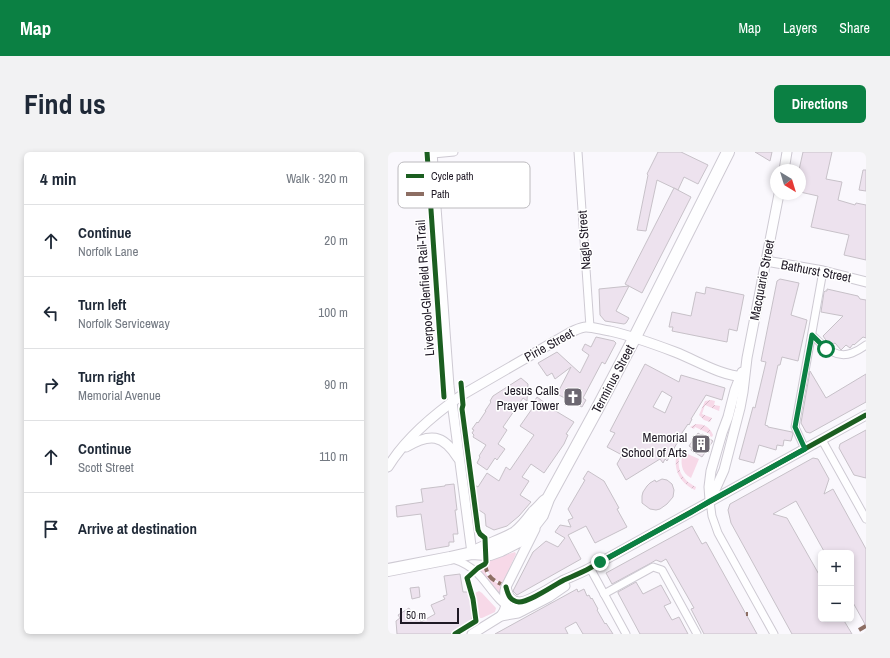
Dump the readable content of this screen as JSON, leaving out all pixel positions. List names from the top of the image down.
{
  "streets": {
    "highway": ["Terminus Street"],
    "street": [
      "Nagle Street",
      "Bathurst Street",
      "Macquarie Street",
      "Pirie Street"
    ],
    "cycle path": ["Liverpool-Glenfield Rail-Trail"]
  },
  "crossings": [
    ["Nagle Street", "Pirie Street"],
    ["Bathurst Street", "Macquarie Street"],
    ["Macquarie Street", "Pirie Street"],
    ["Pirie Street", "Terminus Street"]
  ],
  "places": {
    "church": ["Jesus Calls Prayer Tower"],
    "building": ["Memorial School of Arts"]
  },
  "legend": ["Cycle path", "Path"],
  "scale_bar": "50 m",
  "north": "bottom right",
  "page": {
    "header": "Map",
    "nav": ["Map", "Layers", "Share"],
    "title": "Find us",
    "buttons": "Directions",
    "heading": ["4 min", "Walk · 320 m"],
    "list": [
      ["Continue", "Norfolk Lane", "20 m"],
      ["Turn left", "Norfolk Serviceway", "100 m"],
      ["Turn right", "Memorial Avenue", "90 m"],
      ["Continue", "Scott Street", "110 m"],
      "Arrive at destination"
    ],
    "map_buttons": ["+", "−"],
    "scale": "50 m"
  }
}
